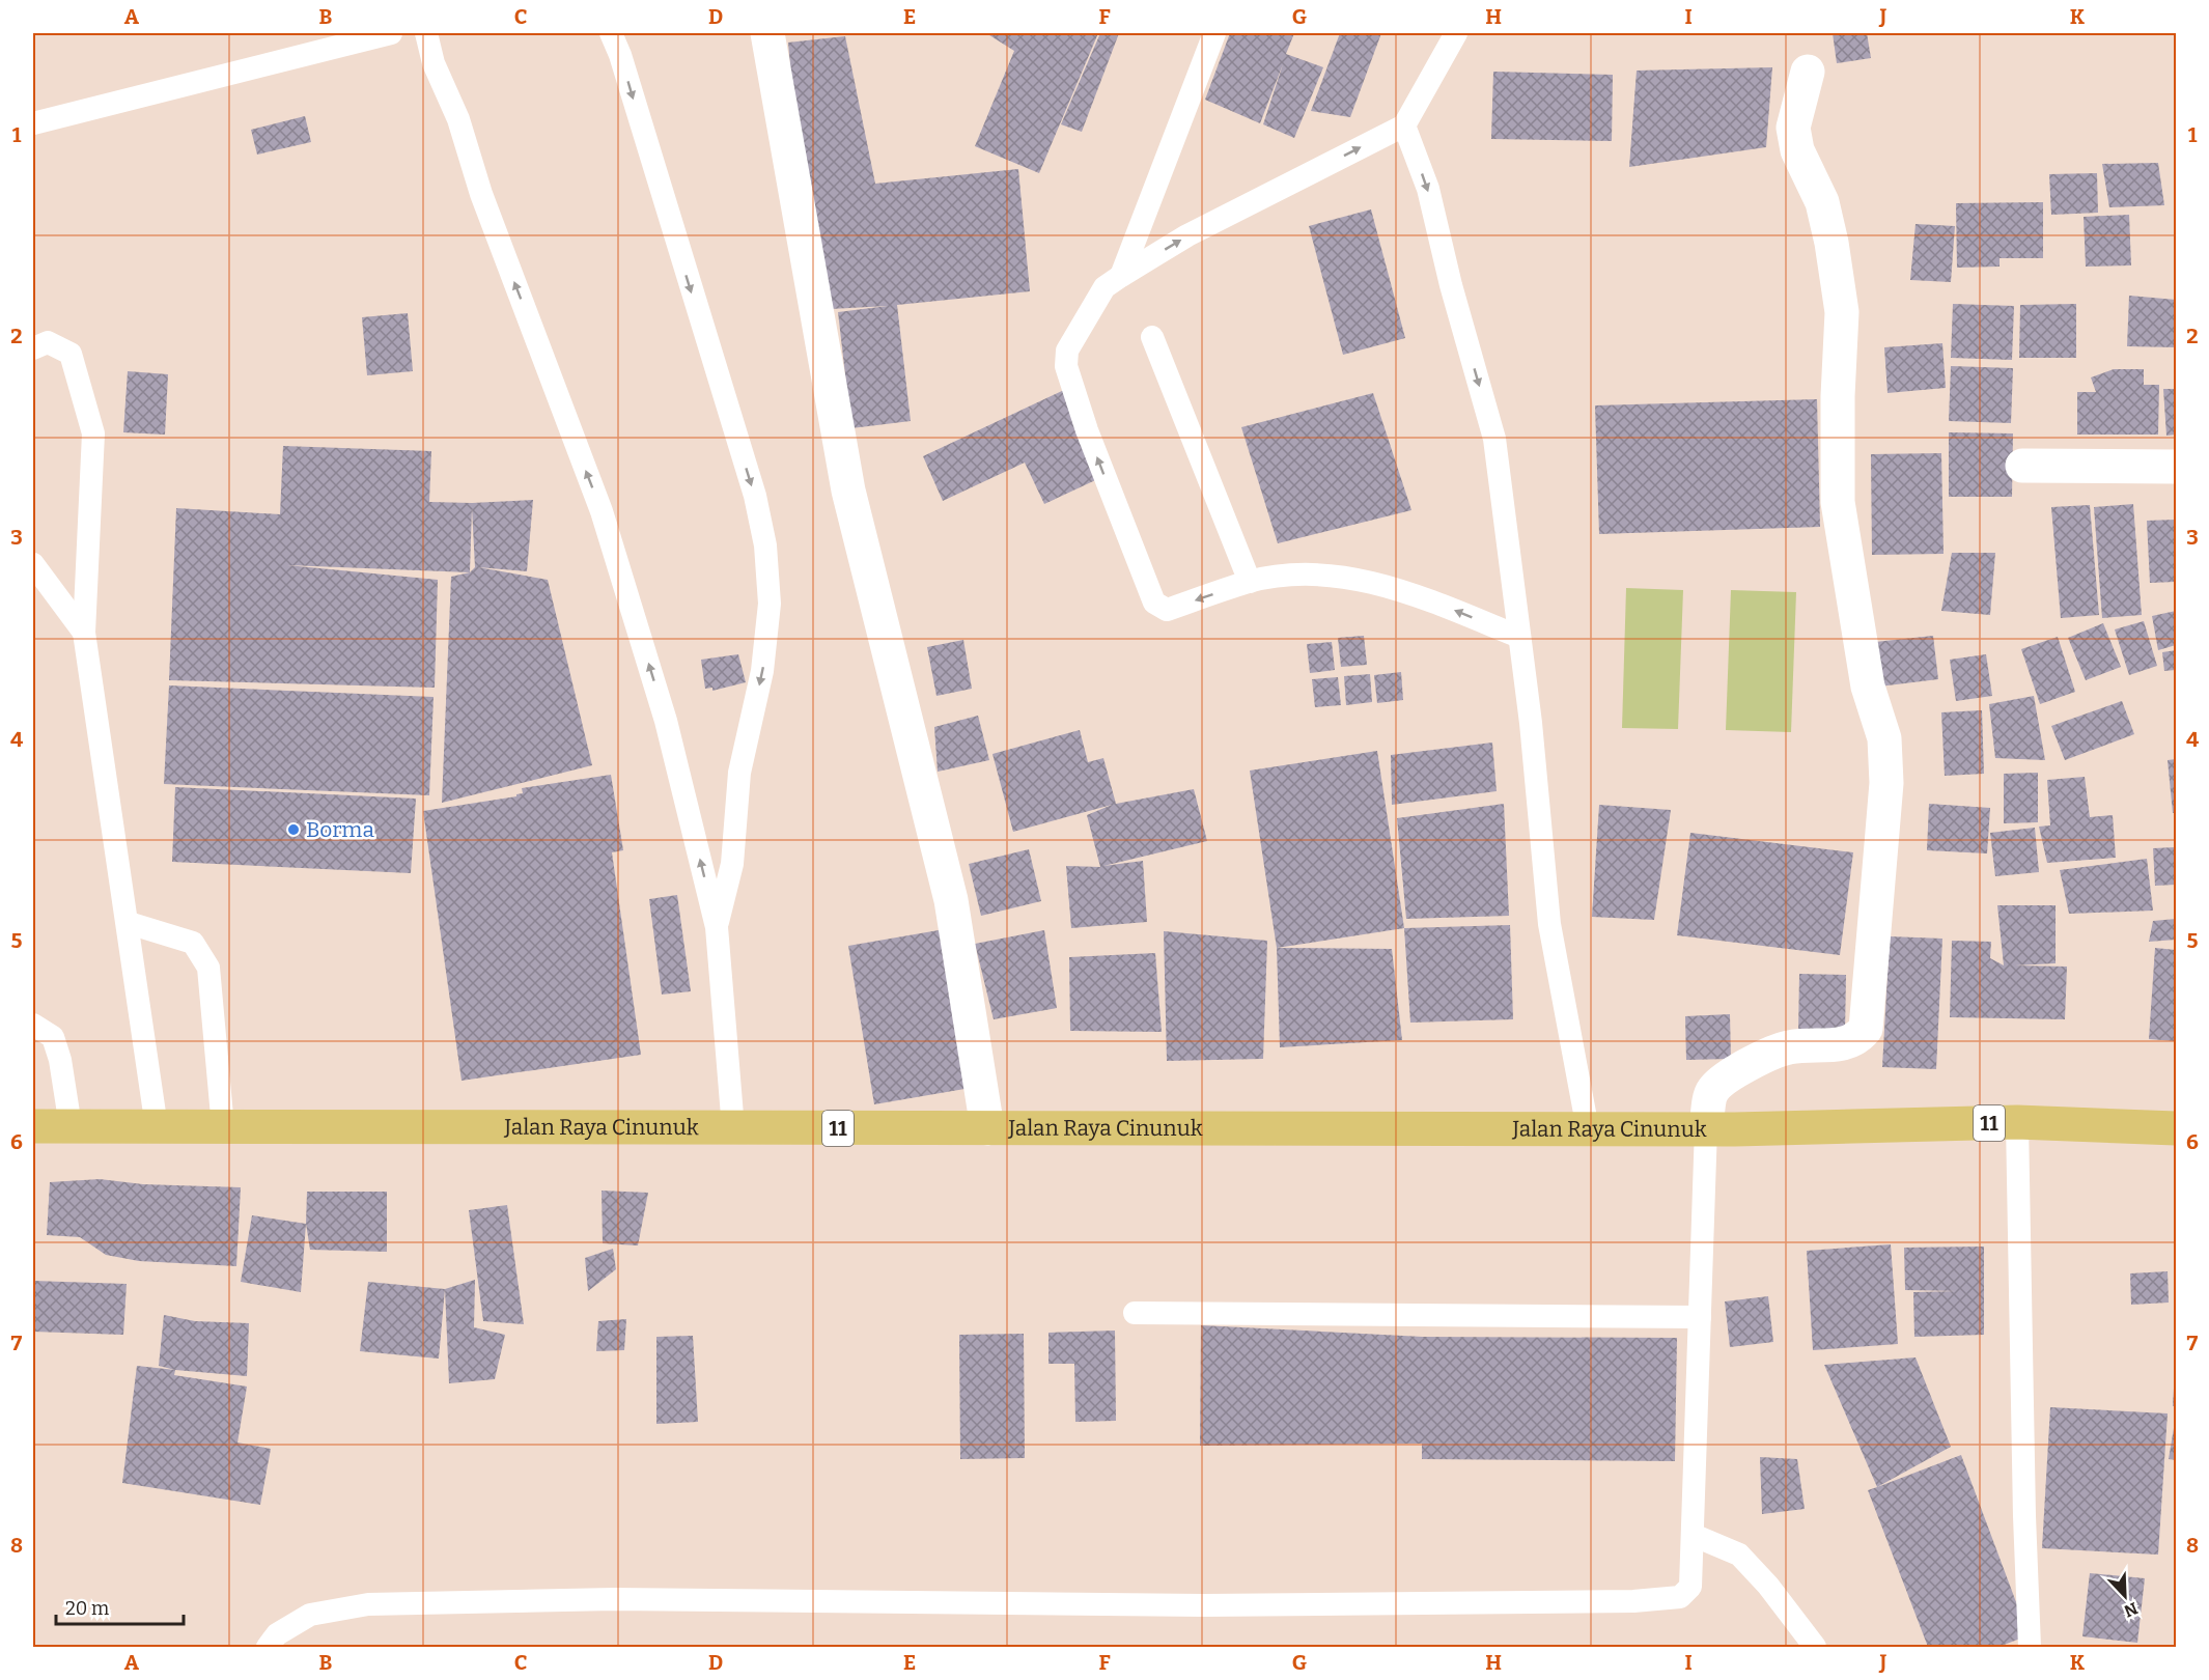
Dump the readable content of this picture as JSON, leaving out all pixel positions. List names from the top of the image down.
{
  "streets": {
    "highway": ["11", "Jalan Raya Cinunuk"]
  },
  "places": ["Borma"],
  "scale_bar": "20 m",
  "north": "bottom right",
  "grid": {
    "columns": [
      "A",
      "B",
      "C",
      "D",
      "E",
      "F",
      "G",
      "H",
      "I",
      "J",
      "K"
    ],
    "rows": [
      "1",
      "2",
      "3",
      "4",
      "5",
      "6",
      "7",
      "8"
    ]
  }
}
